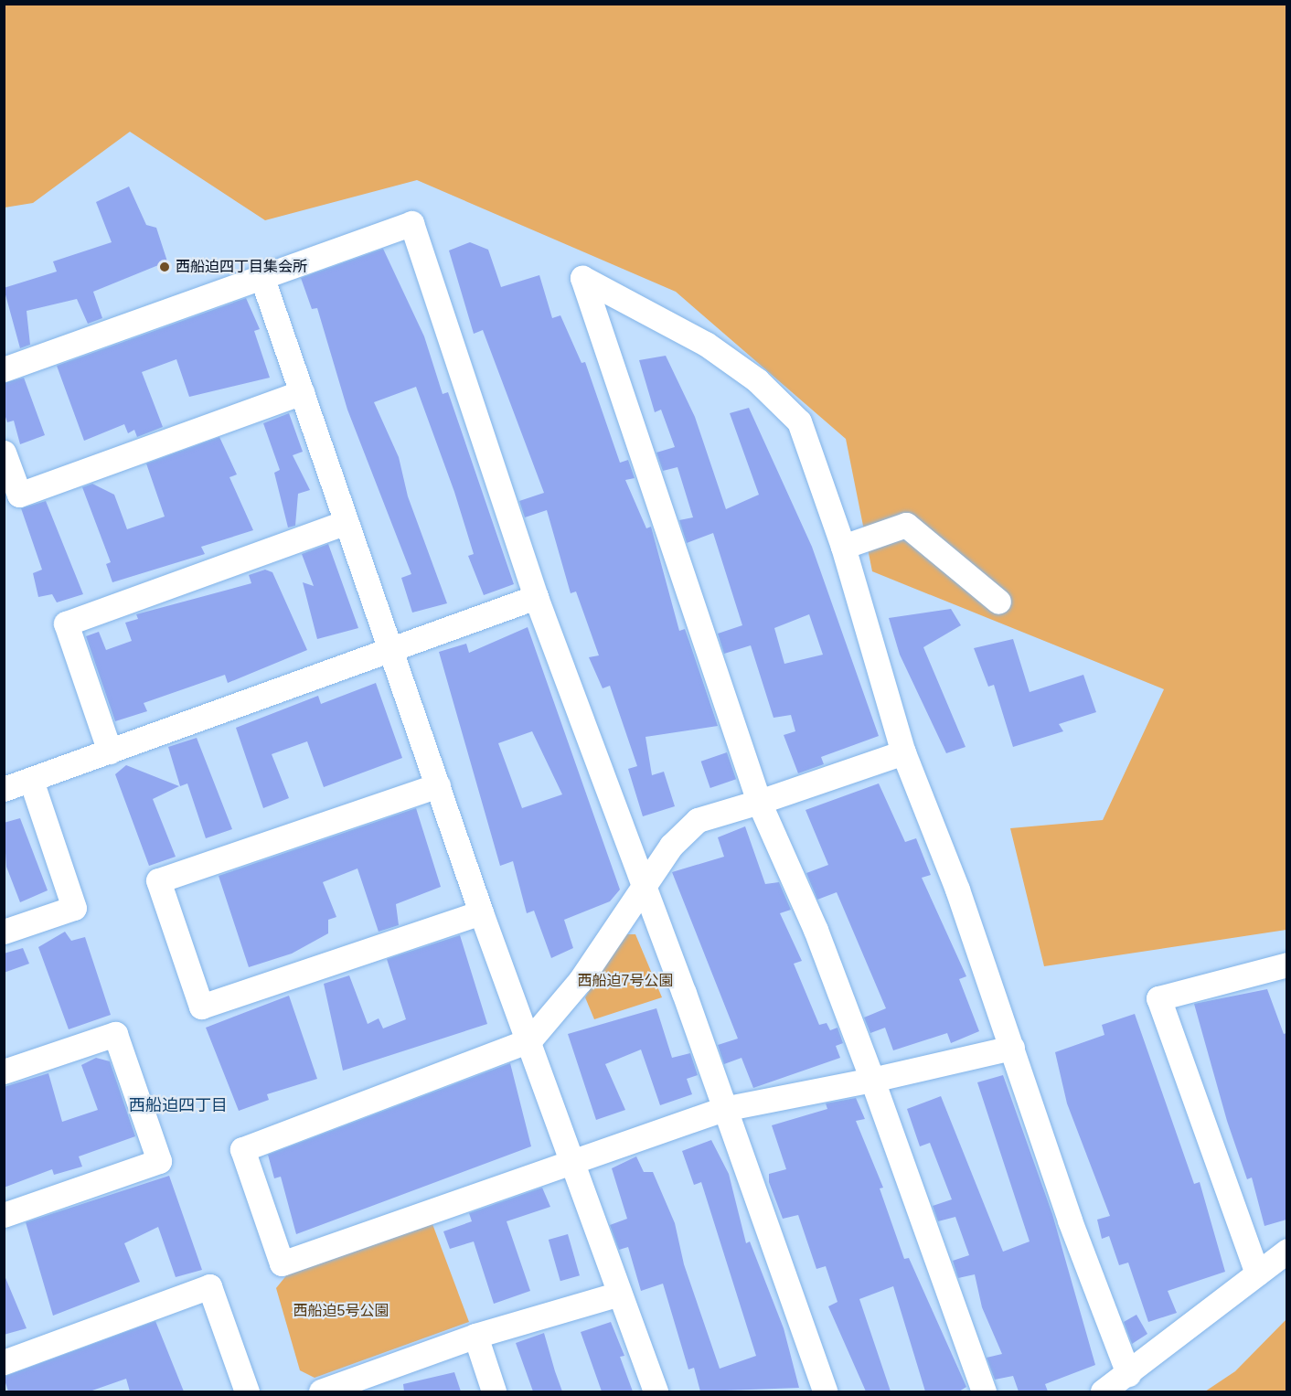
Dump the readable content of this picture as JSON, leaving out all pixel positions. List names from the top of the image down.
{
  "districts": ["西船迫四丁目"],
  "parks": ["西船迫7号公園", "西船迫5号公園"],
  "places": ["西船迫四丁目集会所"]
}
